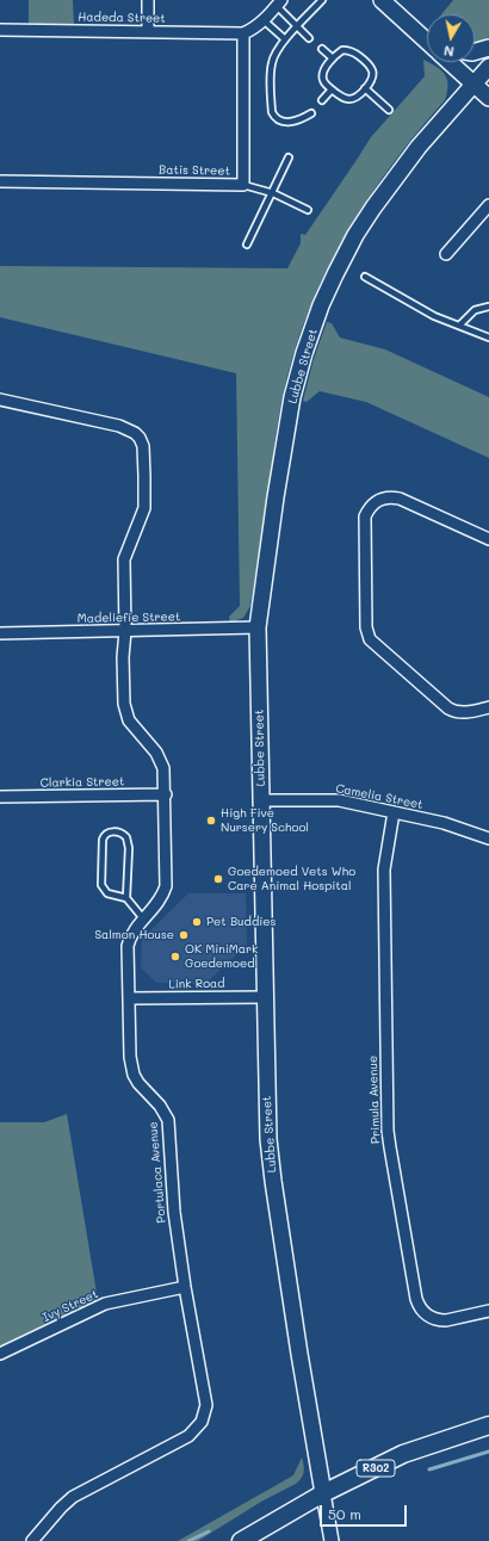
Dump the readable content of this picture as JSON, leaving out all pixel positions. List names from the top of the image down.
{
  "streets": {
    "main road": ["Lubbe Street", "R302"],
    "street": [
      "Hadeda Street",
      "Batis Street",
      "Madeliefie Street",
      "Clarkia Street",
      "Camelia Street",
      "Link Road",
      "Primula Avenue",
      "Portulaca Avenue",
      "Ivy Street"
    ]
  },
  "crossings": [
    ["Hadeda Street", "Batis Street"],
    ["Lubbe Street", "Madeliefie Street"],
    ["Lubbe Street", "Camelia Street"],
    ["Lubbe Street", "Link Road"],
    ["Lubbe Street", "R302"],
    ["Madeliefie Street", "Portulaca Avenue"],
    ["Clarkia Street", "Portulaca Avenue"],
    ["Camelia Street", "Primula Avenue"],
    ["Link Road", "Portulaca Avenue"],
    ["Portulaca Avenue", "Ivy Street"]
  ],
  "places": [
    "High Five Nursery School",
    "Goedemoed Vets Who Care Animal Hospital",
    "Pet Buddies",
    "Salmon House",
    "OK MiniMark Goedemoed"
  ],
  "scale_bar": "50 m",
  "north": "bottom"
}
